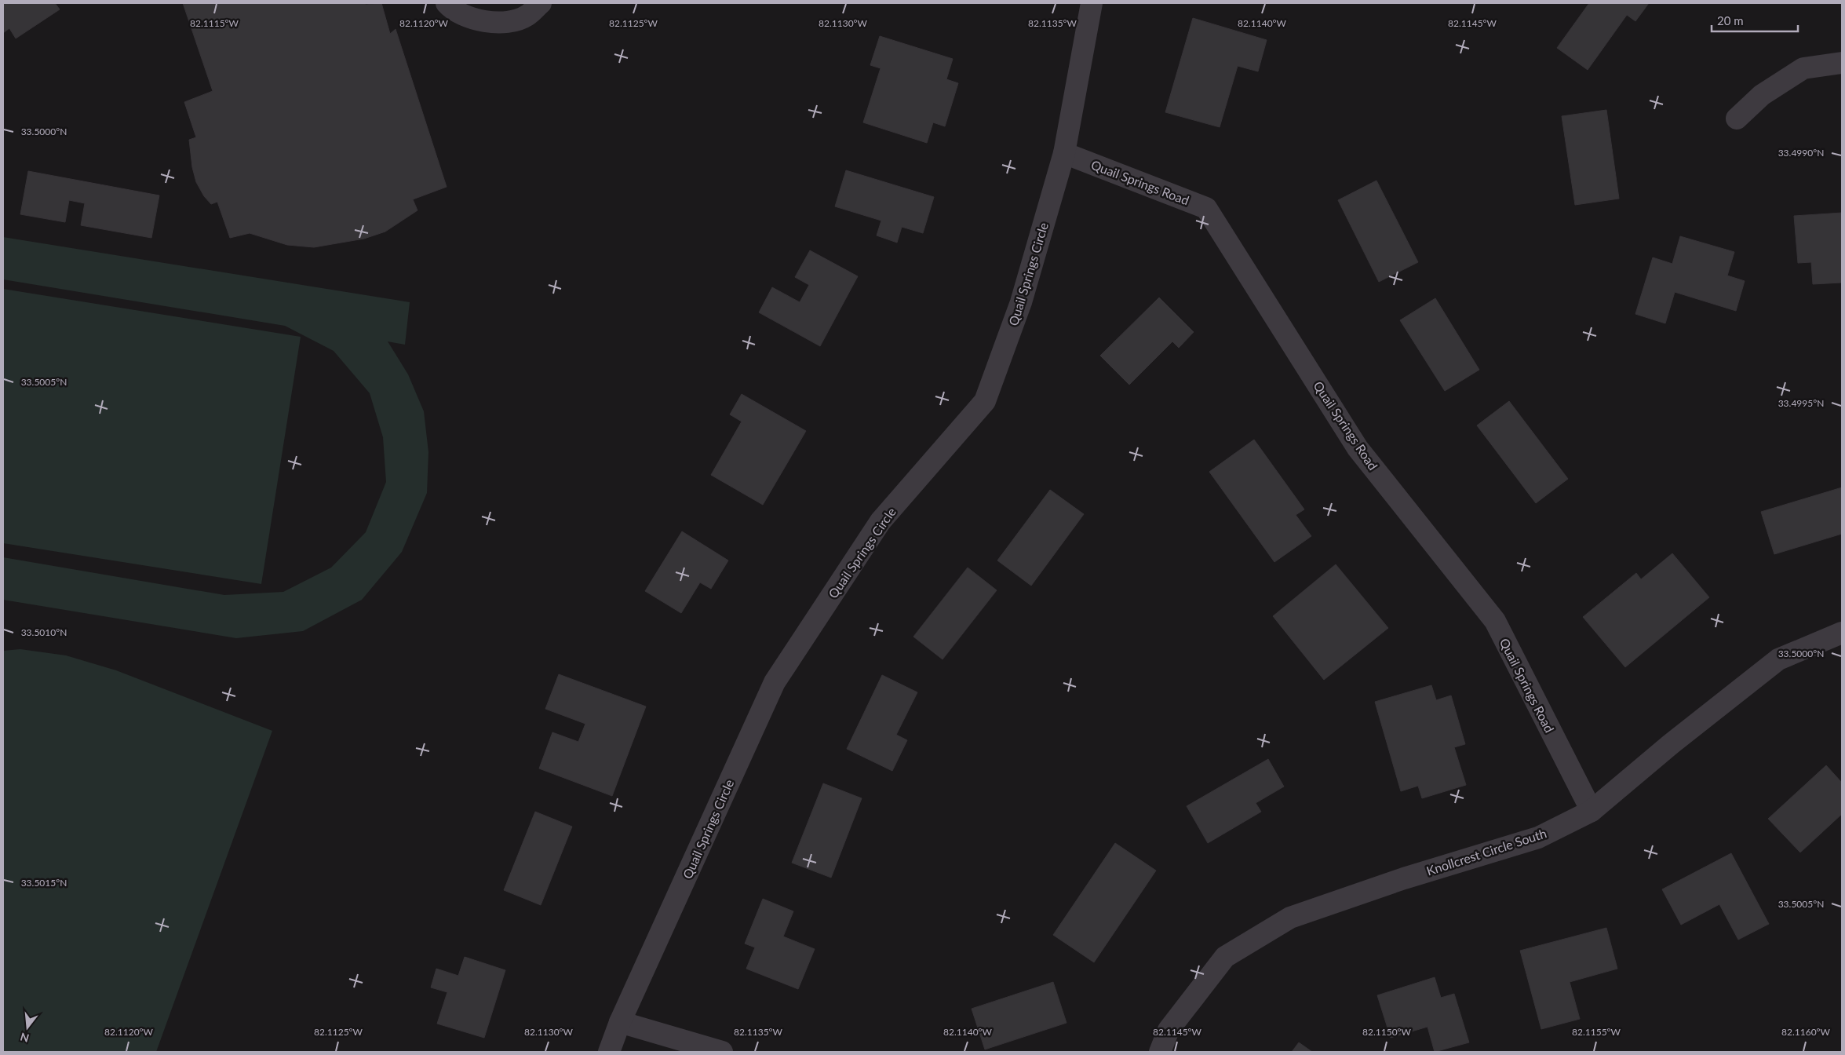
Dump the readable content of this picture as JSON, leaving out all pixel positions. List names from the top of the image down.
{
  "streets": {
    "street": ["Quail Springs Road", "Quail Springs Circle", "Knollcrest Circle South"]
  },
  "crossings": [
    ["Quail Springs Road", "Quail Springs Circle"],
    ["Quail Springs Road", "Knollcrest Circle South"]
  ],
  "scale_bar": "20 m",
  "north": "bottom",
  "coordinates": [
    "82.1115°W",
    "82.1120°W",
    "82.1125°W",
    "82.1130°W",
    "82.1135°W",
    "82.1140°W",
    "82.1145°W",
    "33.5000°N",
    "33.4990°N",
    "33.5005°N",
    "33.4995°N",
    "33.5010°N",
    "33.5015°N",
    "82.1150°W",
    "82.1155°W",
    "82.1160°W"
  ]
}
